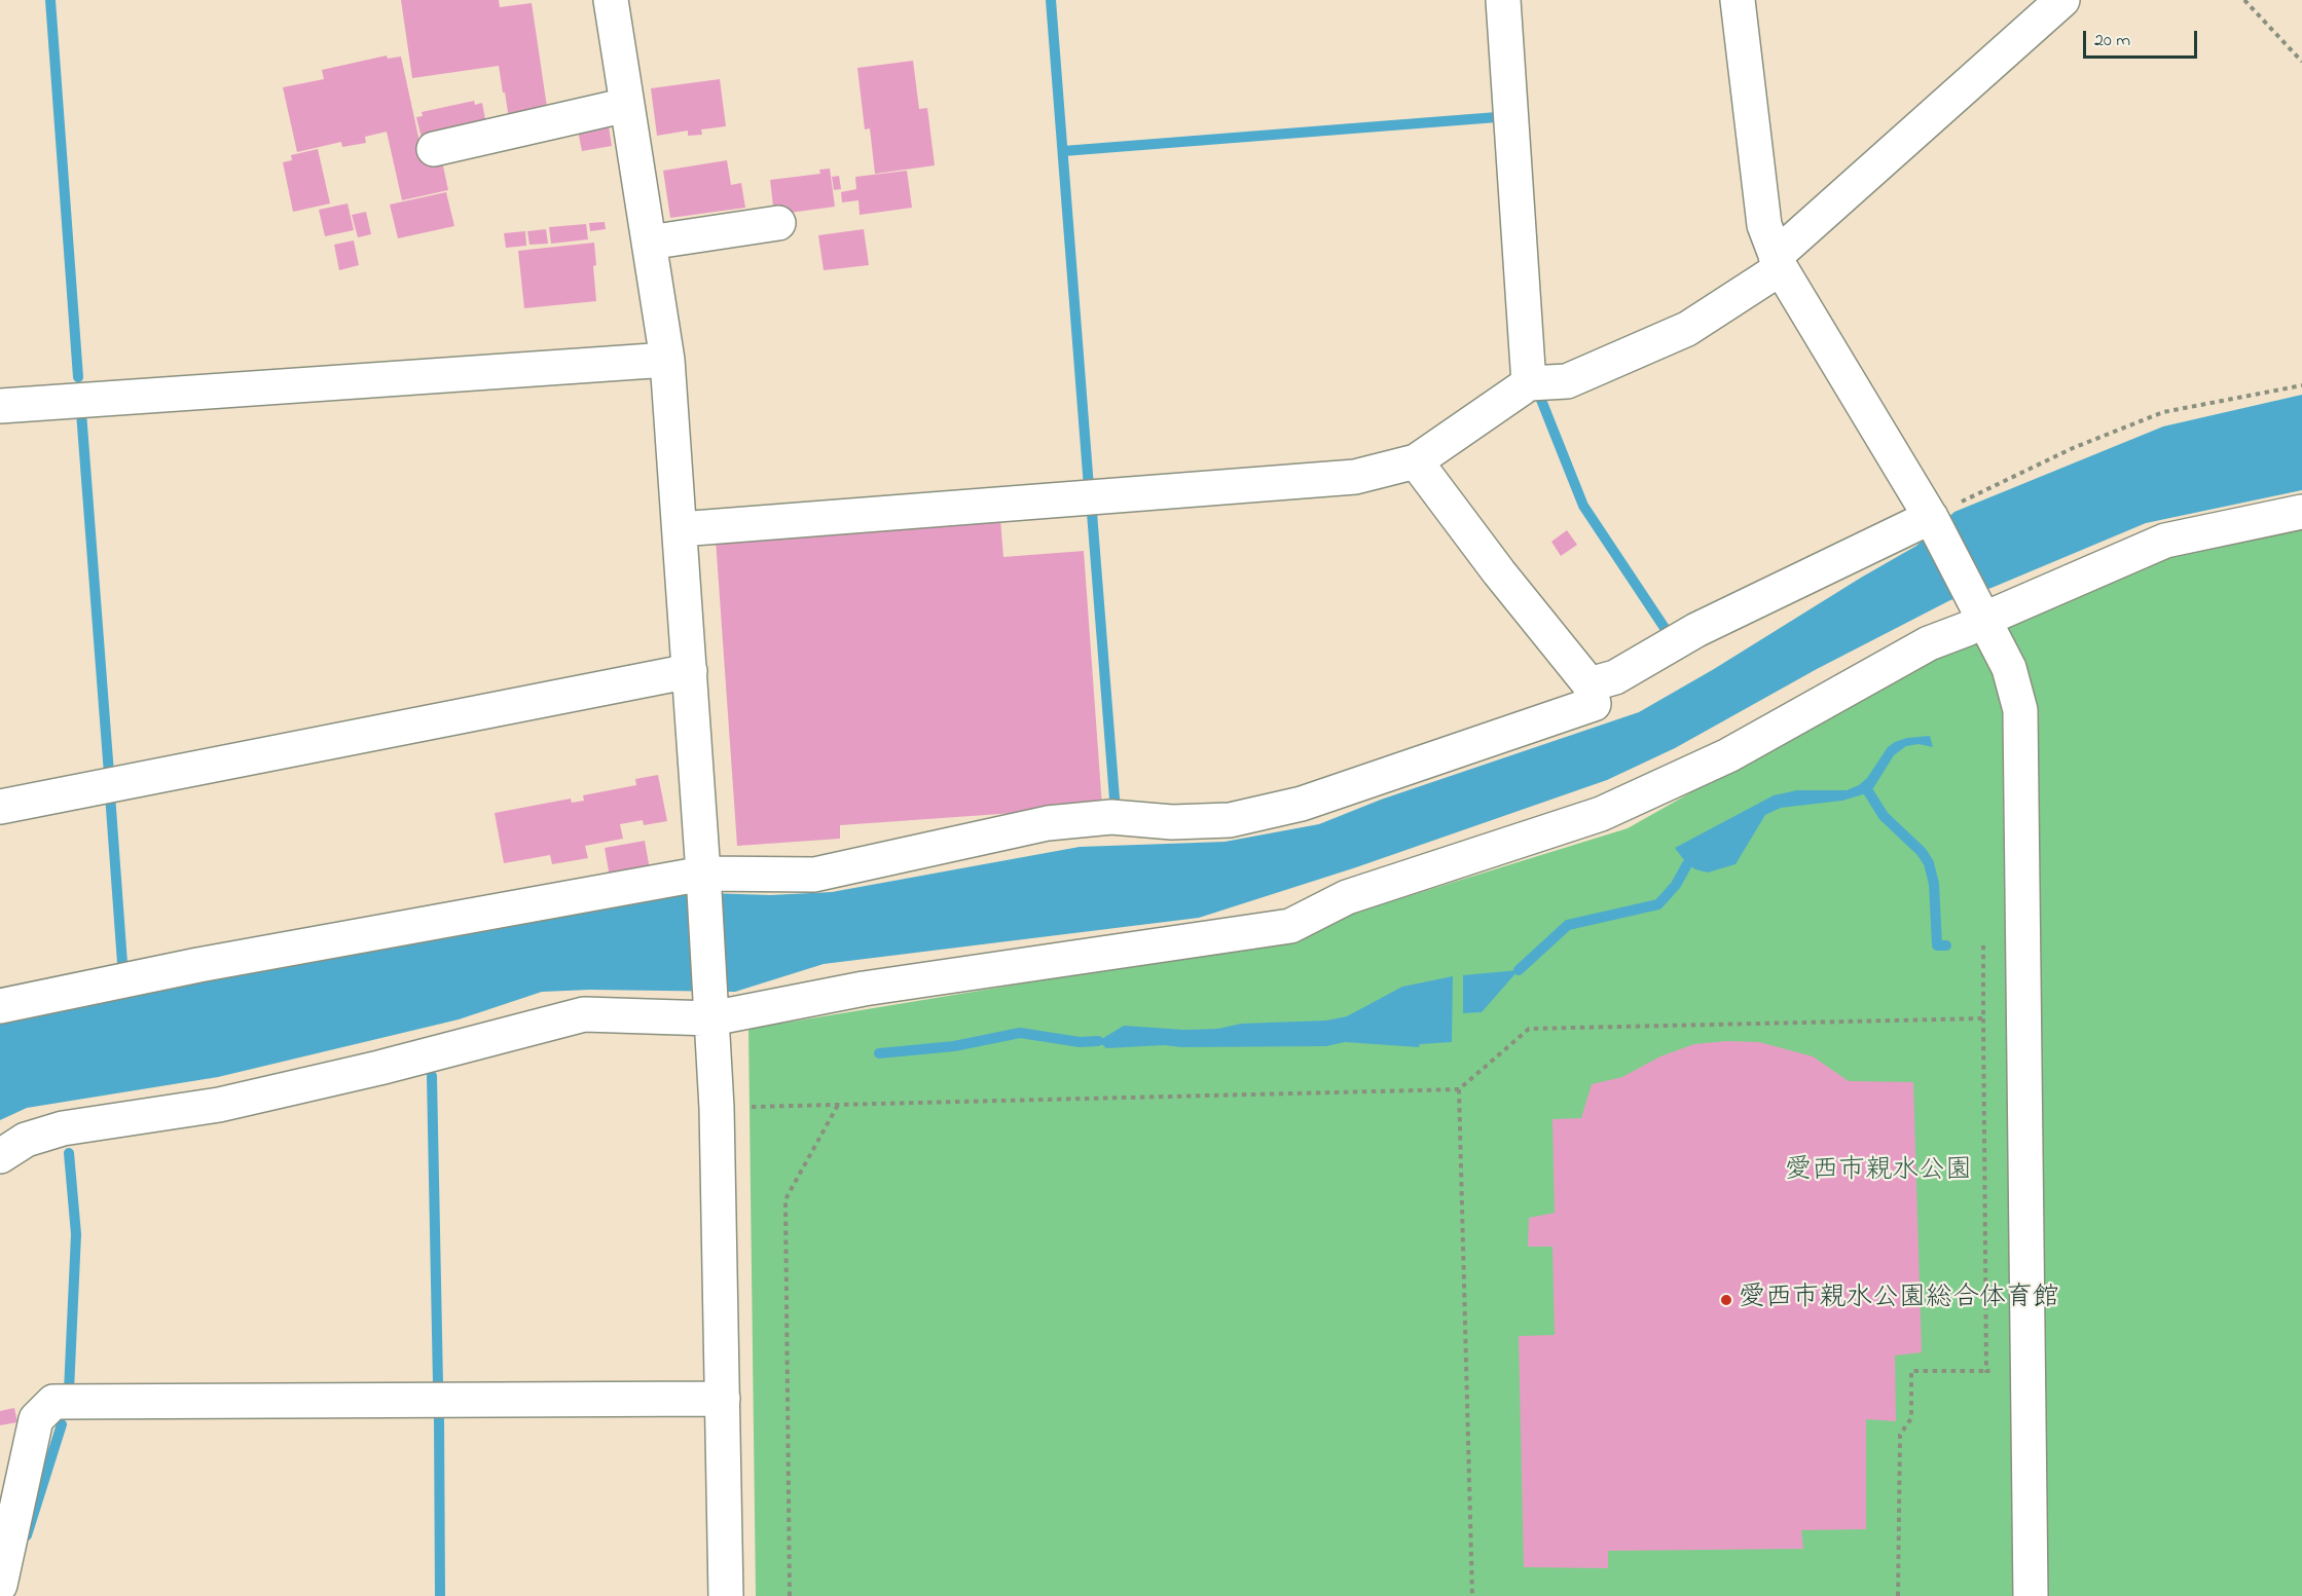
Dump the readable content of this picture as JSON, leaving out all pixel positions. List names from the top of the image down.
{
  "parks": ["愛西市親水公園"],
  "places": ["愛西市親水公園総合体育館"],
  "scale_bar": "20 m"
}
